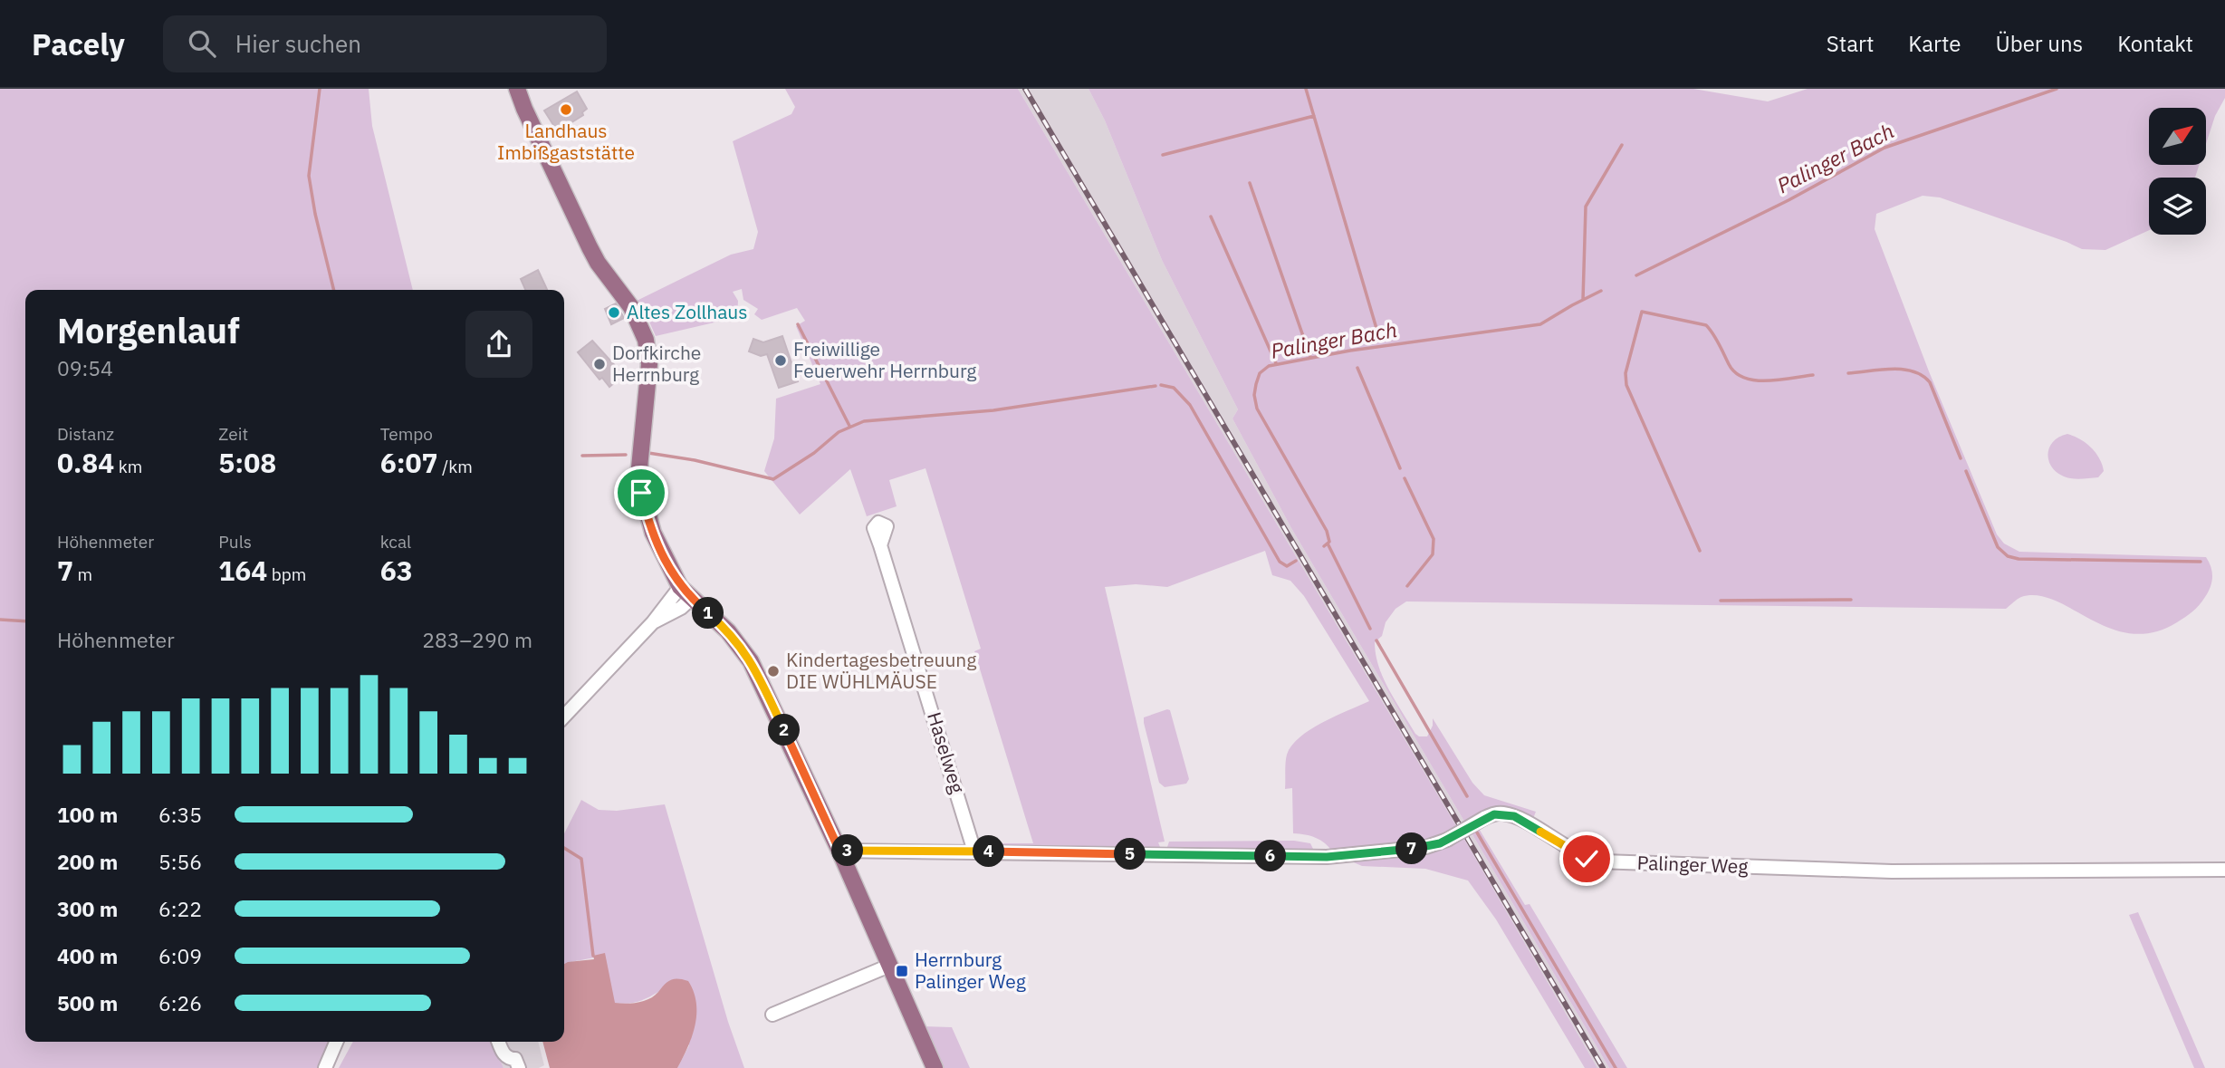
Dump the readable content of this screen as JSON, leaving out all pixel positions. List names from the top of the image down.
{
  "streets": {
    "street": ["Haselweg", "Palinger Weg"]
  },
  "crossings": [
    ["Haselweg", "Palinger Weg"]
  ],
  "water": ["Palinger Bach"],
  "places": {
    "other": [
      "Landhaus Imbißgaststätte",
      "Altes Zollhaus",
      "Freiwillige Feuerwehr Herrnburg",
      "Dorfkirche Herrnburg",
      "Kindertagesbetreuung DIE WÜHLMÄUSE"
    ],
    "transit": ["Herrnburg Palinger Weg"]
  },
  "north": "top right",
  "page": {
    "header": "Pacely",
    "search": "Hier suchen",
    "nav": [
      "Start",
      "Karte",
      "Über uns",
      "Kontakt"
    ],
    "heading": ["Morgenlauf", "09:54"],
    "stats": [
      ["Distanz", "0.84 km"],
      ["Zeit", "5:08"],
      ["Tempo", "6:07 /km"],
      ["Höhenmeter", "7 m"],
      ["Puls", "164 bpm"],
      ["kcal", "63"]
    ],
    "pins": [
      "1",
      "2",
      "7",
      "3",
      "4",
      "5",
      "6"
    ],
    "chart": ["Höhenmeter", "283–290 m"],
    "list": [
      {
        "name": "100 m",
        "note": "6:35"
      },
      {
        "name": "200 m",
        "note": "5:56"
      },
      {
        "name": "300 m",
        "note": "6:22"
      },
      {
        "name": "400 m",
        "note": "6:09"
      },
      {
        "name": "500 m",
        "note": "6:26"
      }
    ]
  }
}
